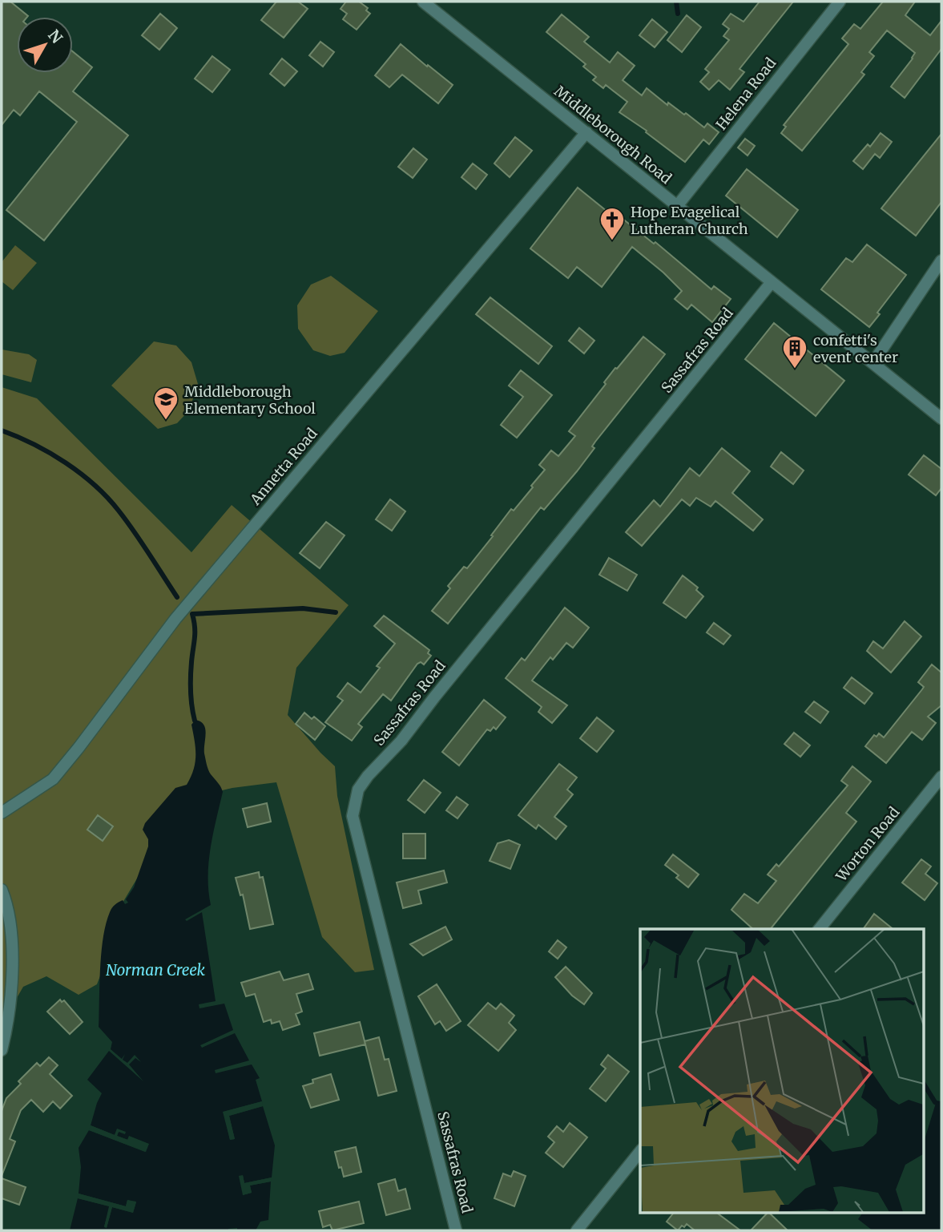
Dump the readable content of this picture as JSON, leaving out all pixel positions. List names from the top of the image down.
{
  "streets": {
    "street": [
      "Helena Road",
      "Middleborough Road",
      "Sassafras Road",
      "Annetta Road",
      "Worton Road"
    ]
  },
  "crossings": [
    ["Helena Road", "Middleborough Road"],
    ["Middleborough Road", "Sassafras Road"],
    ["Middleborough Road", "Annetta Road"]
  ],
  "water": ["Norman Creek"],
  "places": {
    "church": ["Hope Evagelical Lutheran Church"],
    "building": ["confetti's event center"],
    "school or university": ["Middleborough Elementary School"]
  },
  "north": "top right"
}
